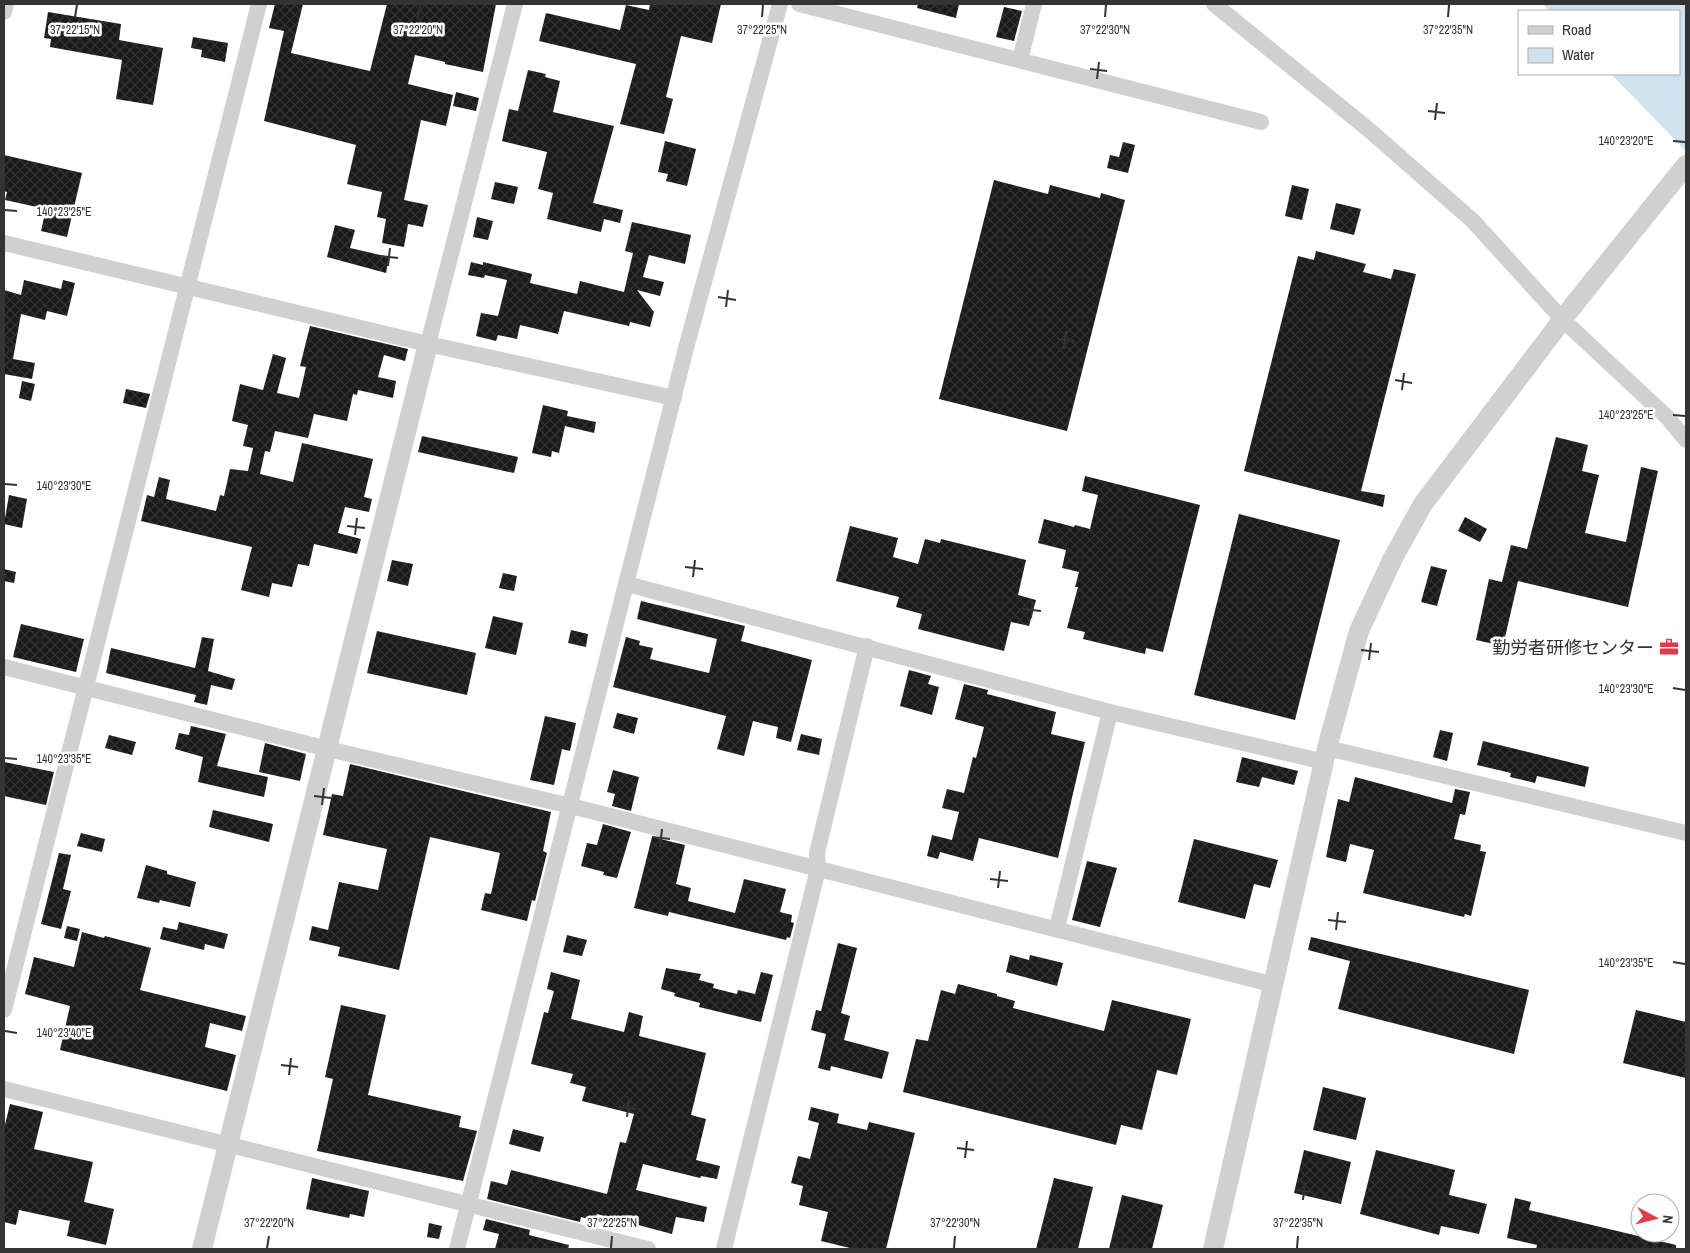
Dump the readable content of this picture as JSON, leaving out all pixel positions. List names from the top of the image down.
{
  "places": {
    "office": ["勤労者研修センター"]
  },
  "legend": ["Road", "Water"],
  "north": "right",
  "coordinates": [
    "37°22'15\"N",
    "37°22'20\"N",
    "37°22'25\"N",
    "37°22'30\"N",
    "37°22'35\"N",
    "140°23'20\"E",
    "140°23'25\"E",
    "140°23'30\"E",
    "140°23'35\"E",
    "140°23'40\"E"
  ]
}
